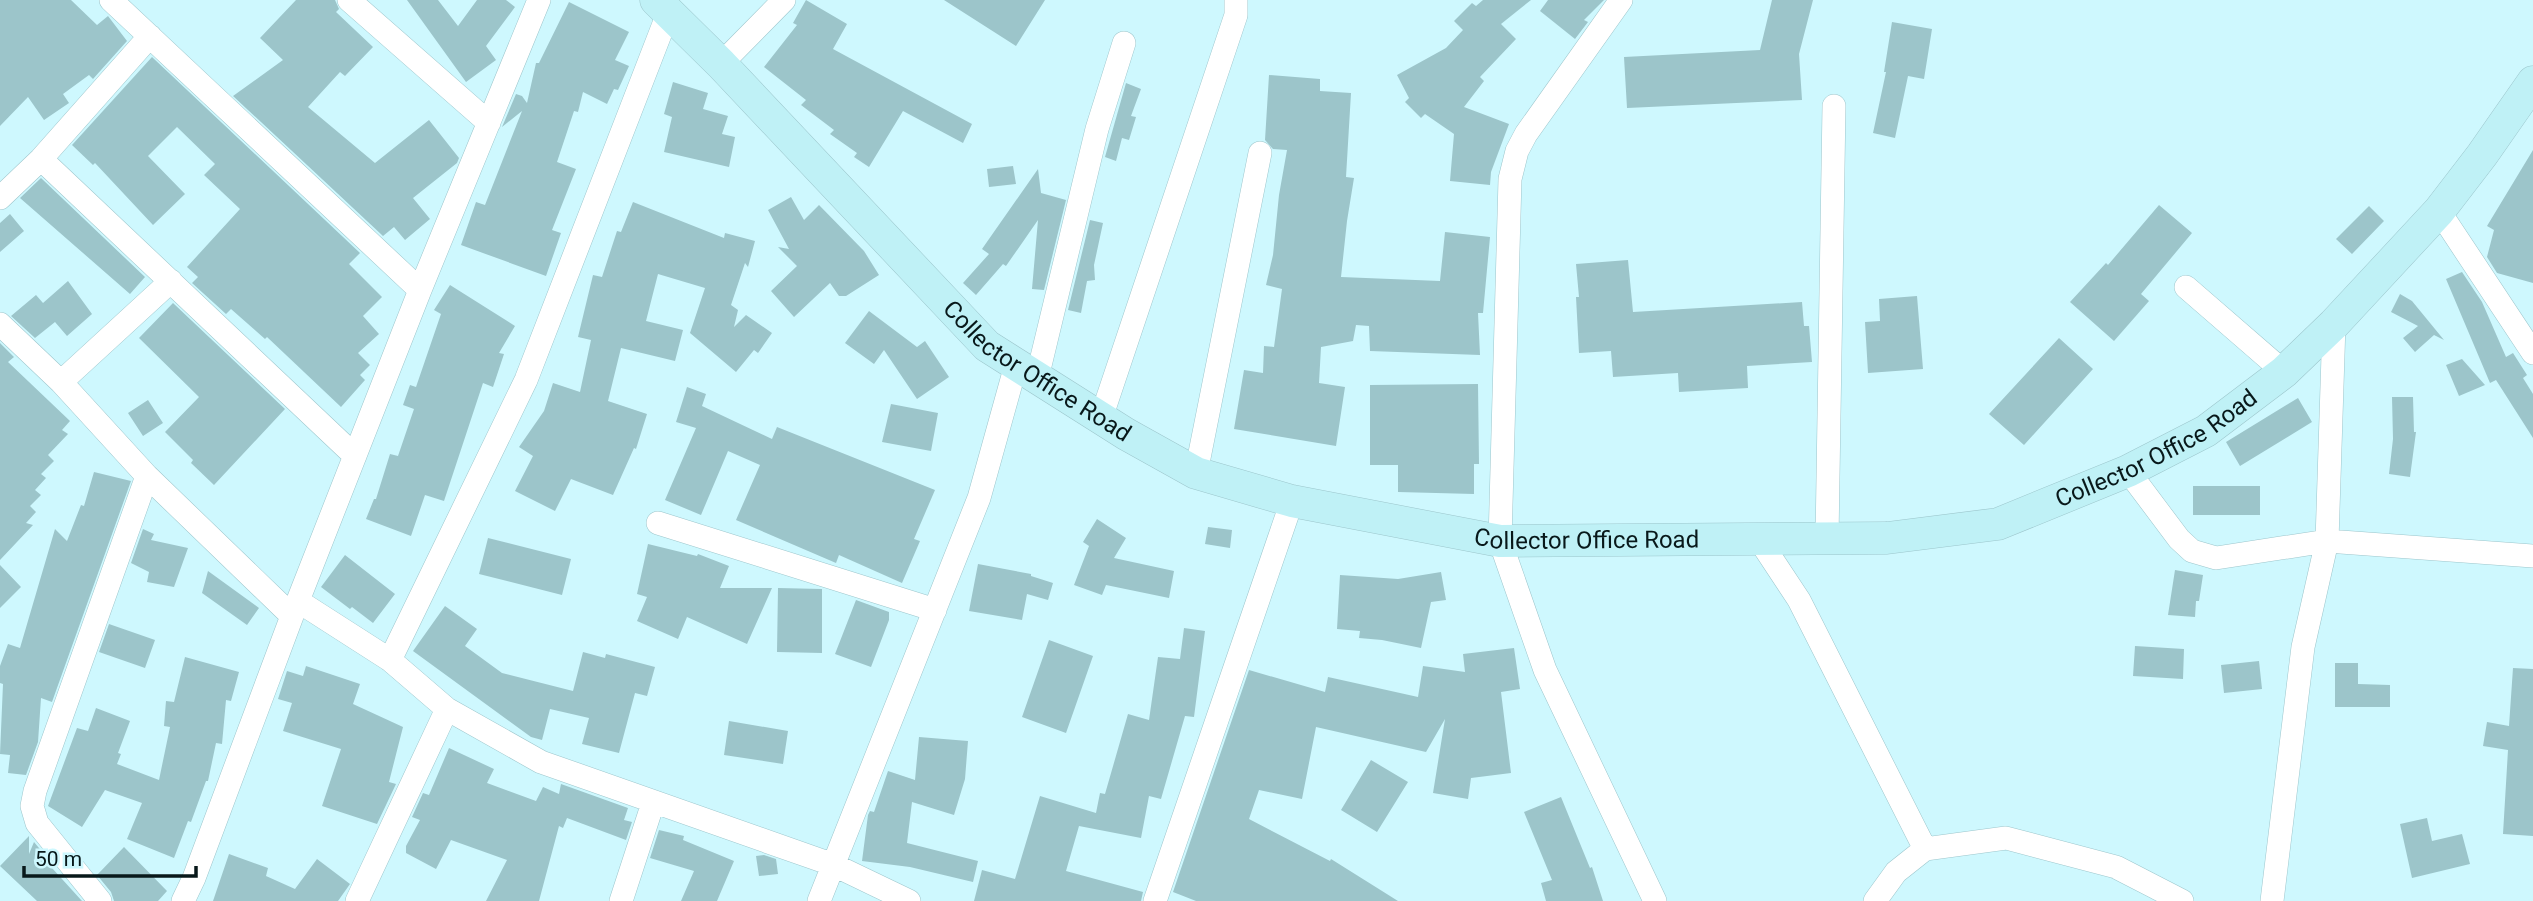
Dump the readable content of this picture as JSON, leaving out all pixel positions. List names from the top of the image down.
{
  "streets": {
    "main road": ["Collector Office Road"]
  },
  "scale_bar": "50 m"
}
